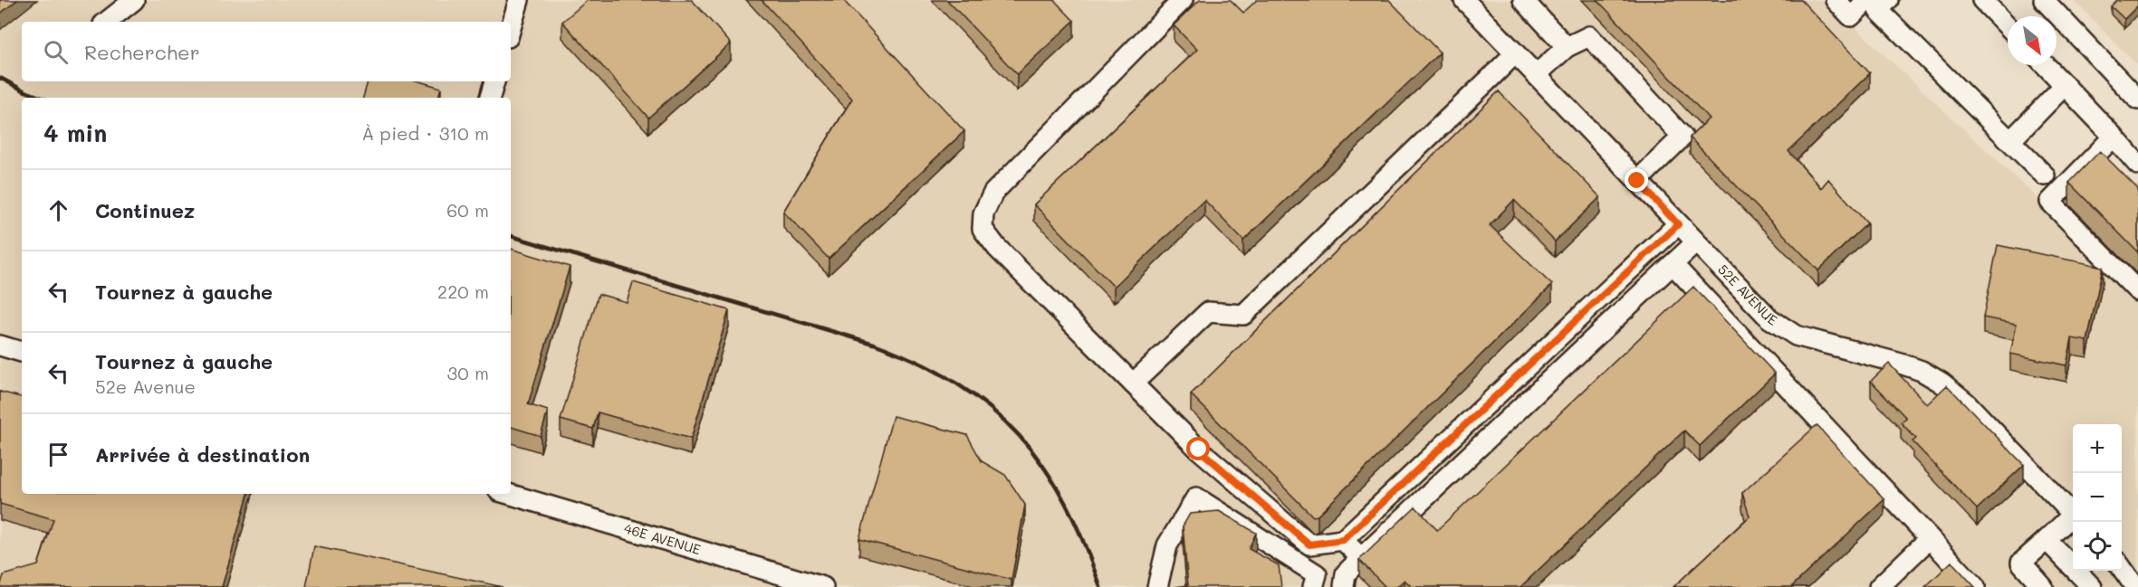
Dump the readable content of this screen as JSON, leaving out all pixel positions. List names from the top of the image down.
{
  "streets": {
    "street": ["52E AVENUE", "46E AVENUE"]
  },
  "north": "bottom right",
  "page": {
    "search": "Rechercher",
    "heading": ["4 min", "À pied · 310 m"],
    "list": [
      ["Continuez", "60 m"],
      ["Tournez à gauche", "220 m"],
      ["Tournez à gauche", "52e Avenue", "30 m"],
      "Arrivée à destination"
    ],
    "map_buttons": ["+", "−"]
  }
}
